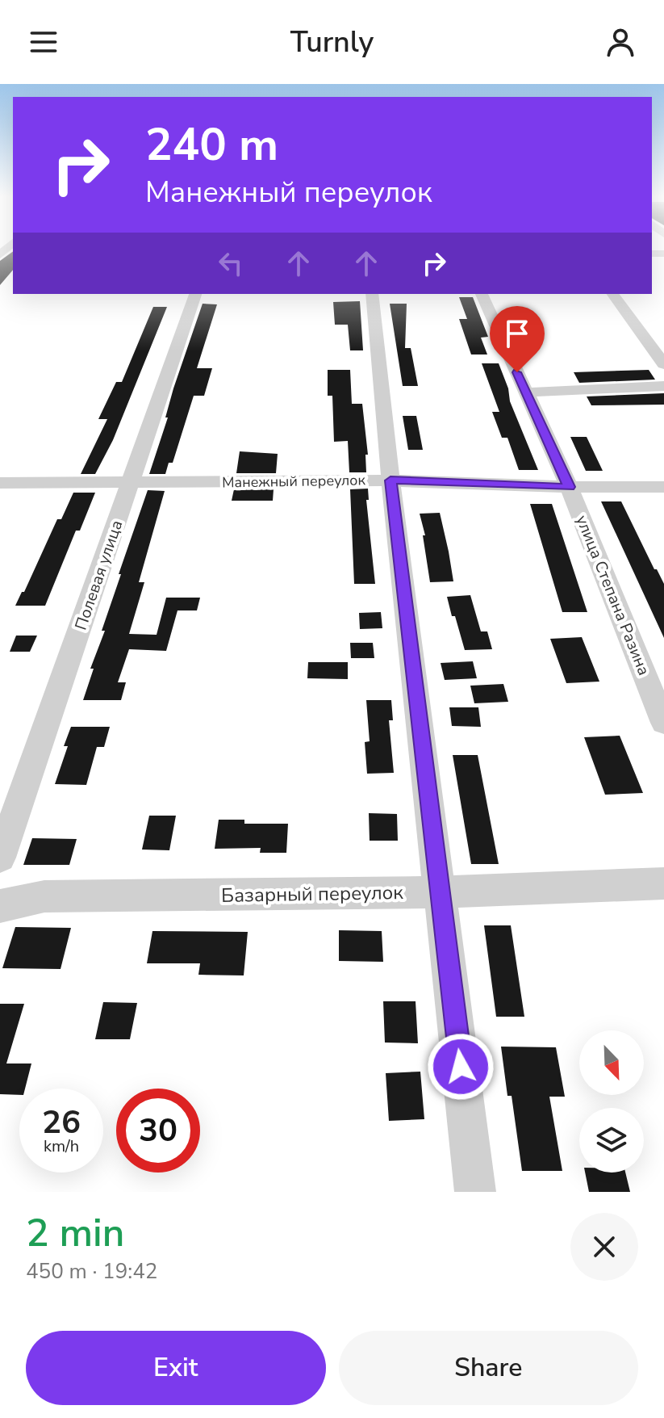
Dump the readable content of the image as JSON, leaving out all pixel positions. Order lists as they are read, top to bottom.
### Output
{
  "streets": {
    "street": [
      "Манежный переулок",
      "Полевая улица",
      "улица Степана Разина",
      "Базарный переулок"
    ]
  },
  "crossings": [
    ["Манежный переулок", "Полевая улица"],
    ["Манежный переулок", "улица Степана Разина"]
  ],
  "north": "bottom right",
  "page": {
    "header": "Turnly",
    "turn": ["240 m", "Манежный переулок"],
    "speed": "26 km/h",
    "limit": "30",
    "heading": ["2 min", "450 m · 19:42"],
    "buttons": ["Exit", "Share"]
  }
}
